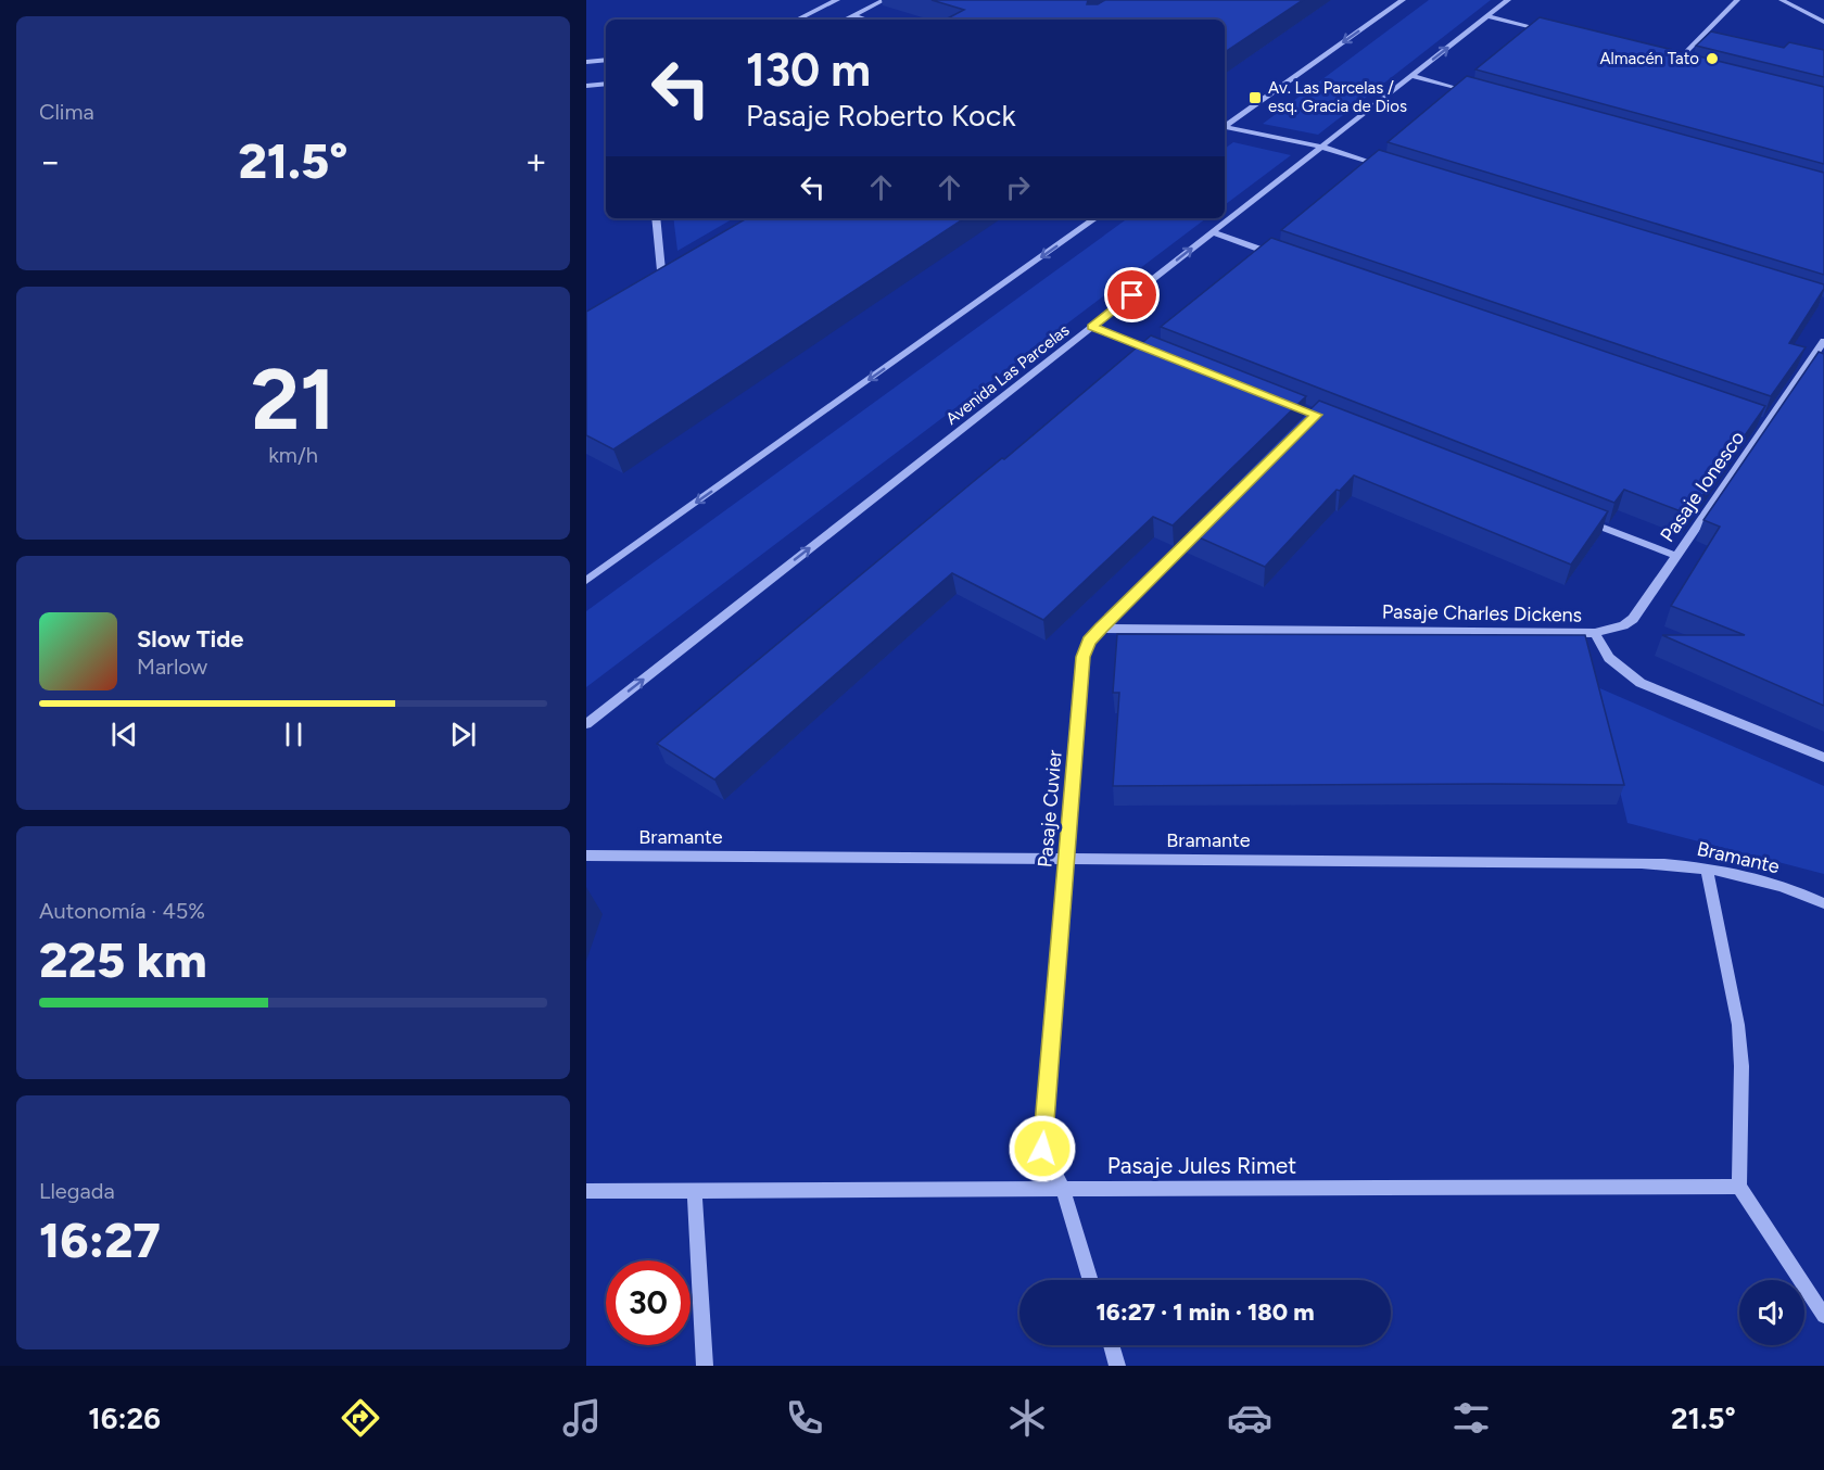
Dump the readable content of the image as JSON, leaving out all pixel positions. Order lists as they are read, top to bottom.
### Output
{
  "streets": {
    "street": [
      "Avenida Las Parcelas",
      "Pasaje Ionesco",
      "Pasaje Charles Dickens",
      "Pasaje Cuvier",
      "Bramante",
      "Pasaje Jules Rimet"
    ]
  },
  "crossings": [
    ["Pasaje Ionesco", "Pasaje Charles Dickens"],
    ["Pasaje Charles Dickens", "Pasaje Cuvier"],
    ["Pasaje Cuvier", "Bramante"],
    ["Pasaje Cuvier", "Pasaje Jules Rimet"]
  ],
  "places": {
    "other": ["Almacén Tato"],
    "transit": ["Av. Las Parcelas / esq. Gracia de Dios"]
  },
  "page": {
    "tile": [
      "Clima",
      ["21", "km/h"],
      ["Autonomía · 45%", "225 km"],
      ["Llegada", "16:27"]
    ],
    "turn": ["130 m", "Pasaje Roberto Kock"],
    "heat": ["−", "21.5°", "+"],
    "song": ["Slow Tide", "Marlow"],
    "limit": "30",
    "trip": "16:27 · 1 min · 180 m",
    "tabs": ["16:26", "21.5°"]
  }
}
